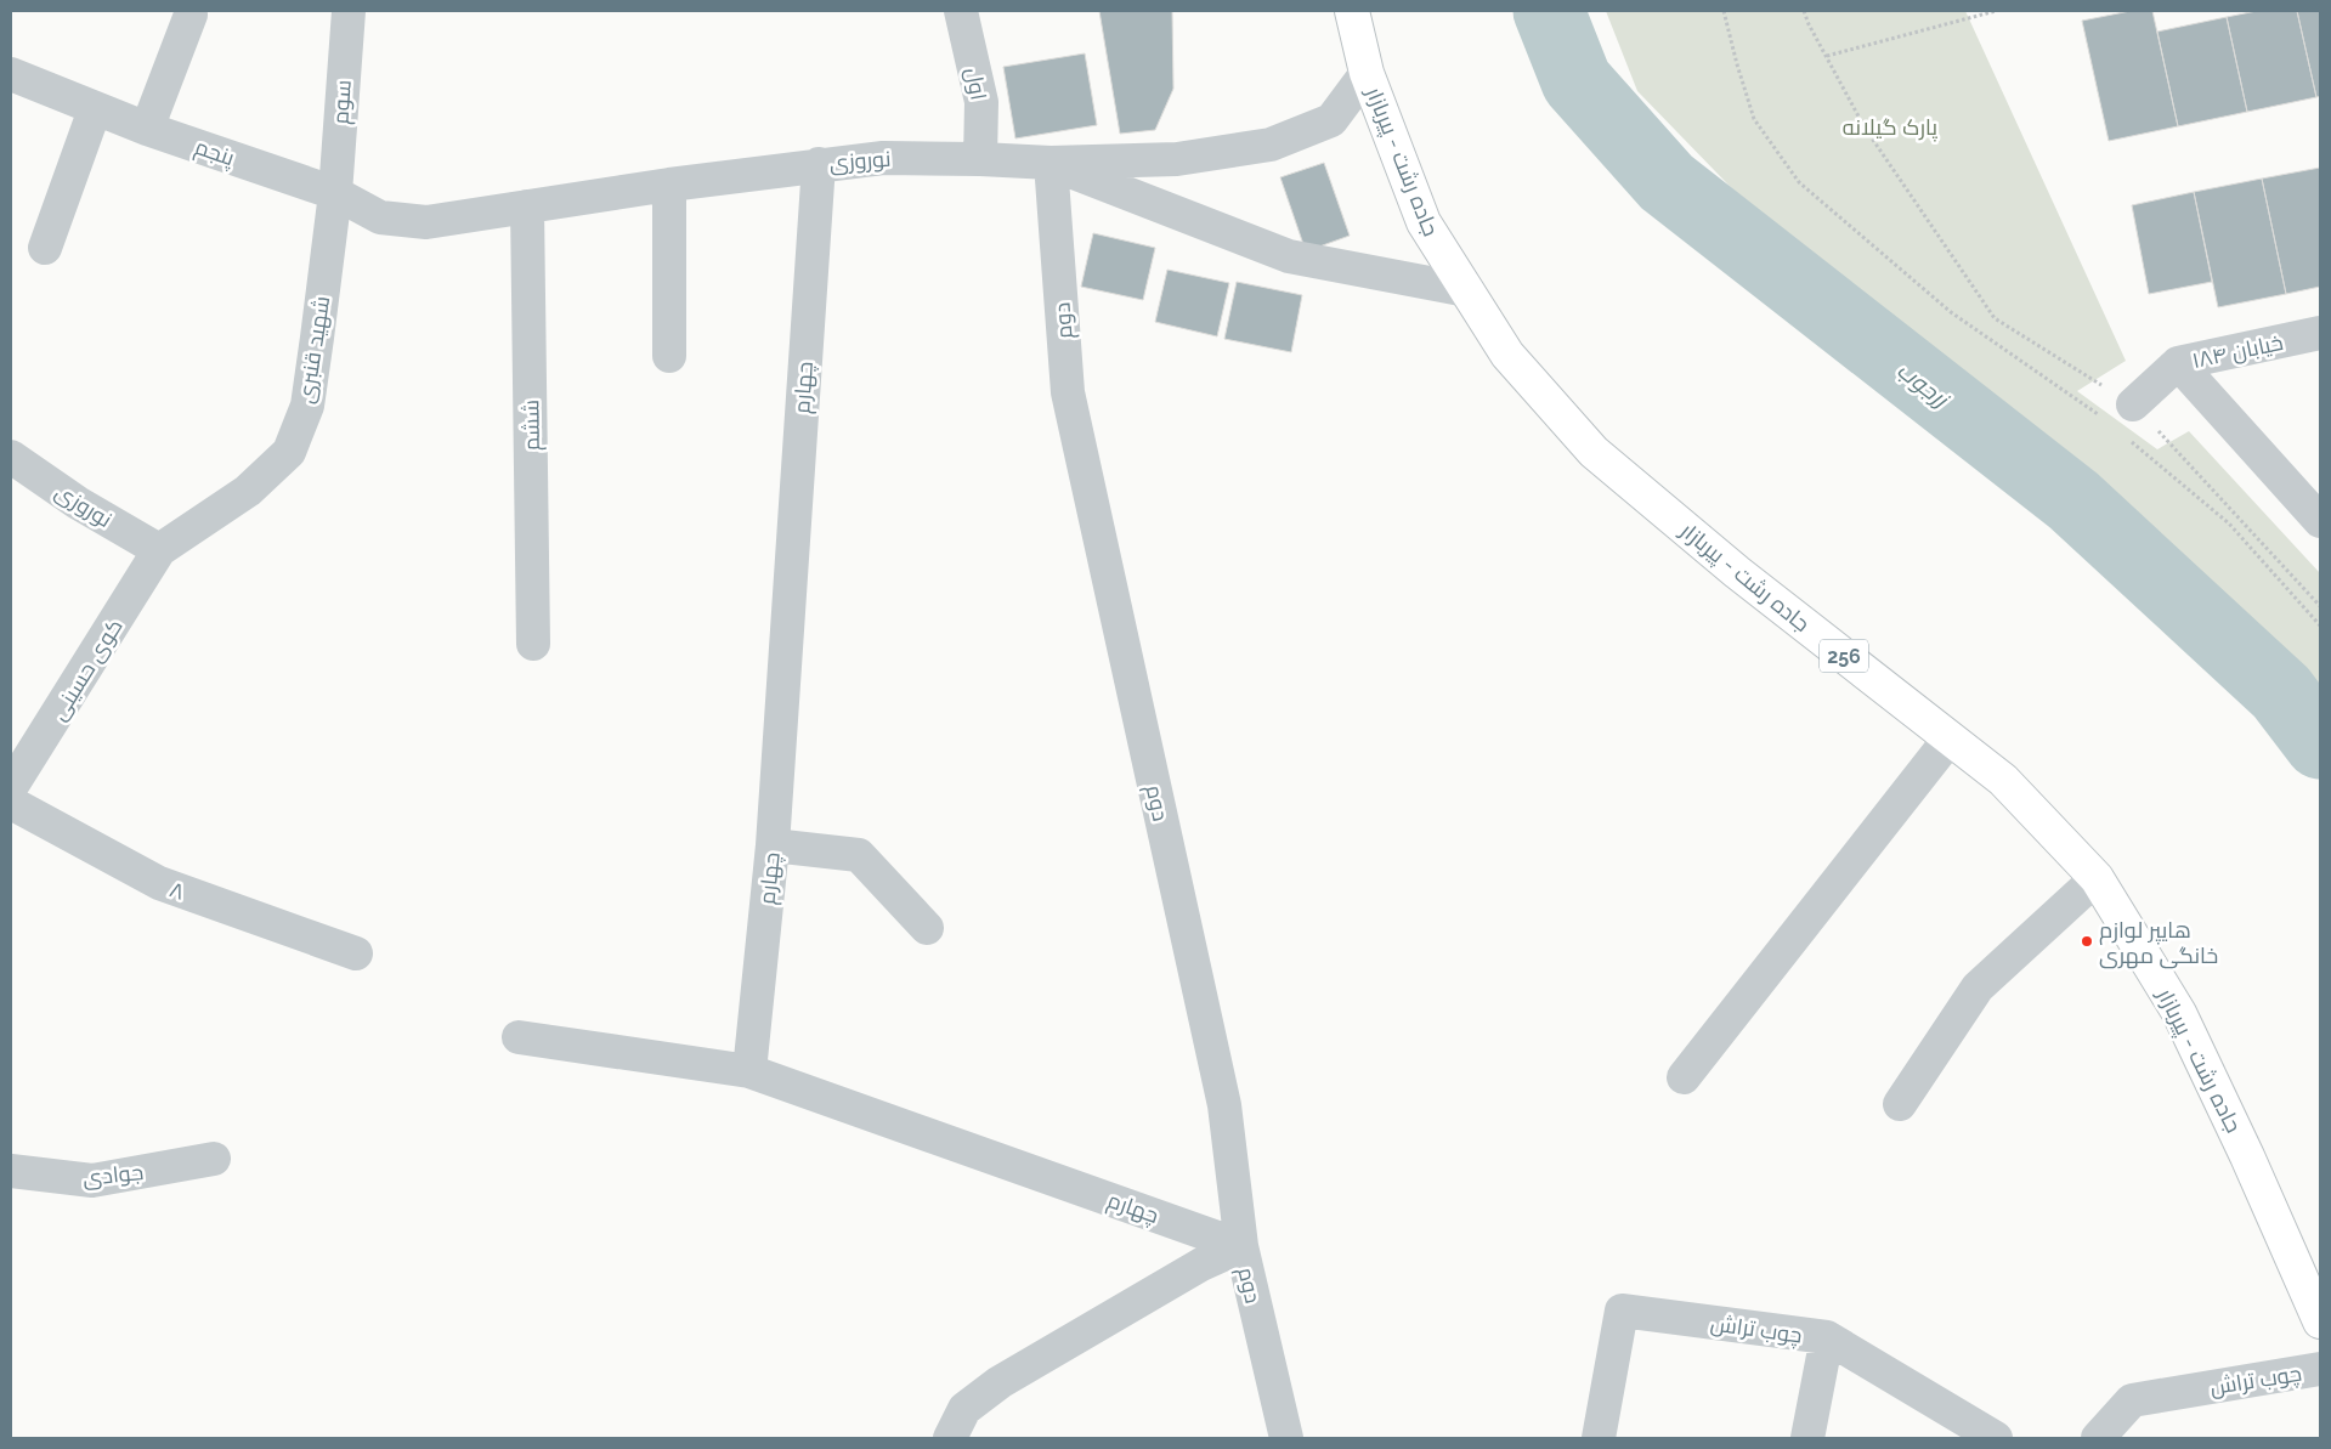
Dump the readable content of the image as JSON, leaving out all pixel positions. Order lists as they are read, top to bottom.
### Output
{
  "streets": {
    "main road": ["جاده رشت - پیربازار", "256"],
    "street": [
      "اول",
      "سوم",
      "پنجم",
      "نوروزی",
      "دوم",
      "شهید قنبری",
      "خیابان ۱۸۴",
      "چهارم",
      "ششم",
      "کوی حسینی",
      "۸",
      "جوادی",
      "چوب تراش"
    ]
  },
  "crossings": [
    ["اول", "نوروزی"],
    ["سوم", "پنجم"],
    ["سوم", "نوروزی"],
    ["سوم", "شهید قنبری"],
    ["پنجم", "نوروزی"],
    ["پنجم", "شهید قنبری"],
    ["نوروزی", "جاده رشت - پیربازار"],
    ["نوروزی", "دوم"],
    ["نوروزی", "شهید قنبری"],
    ["نوروزی", "چهارم"],
    ["نوروزی", "ششم"],
    ["نوروزی", "کوی حسینی"],
    ["دوم", "چهارم"],
    ["شهید قنبری", "کوی حسینی"]
  ],
  "water": ["زرجوب"],
  "parks": ["پارک گیلانه"],
  "places": ["هایپر لوازم خانگی مهری"]
}
